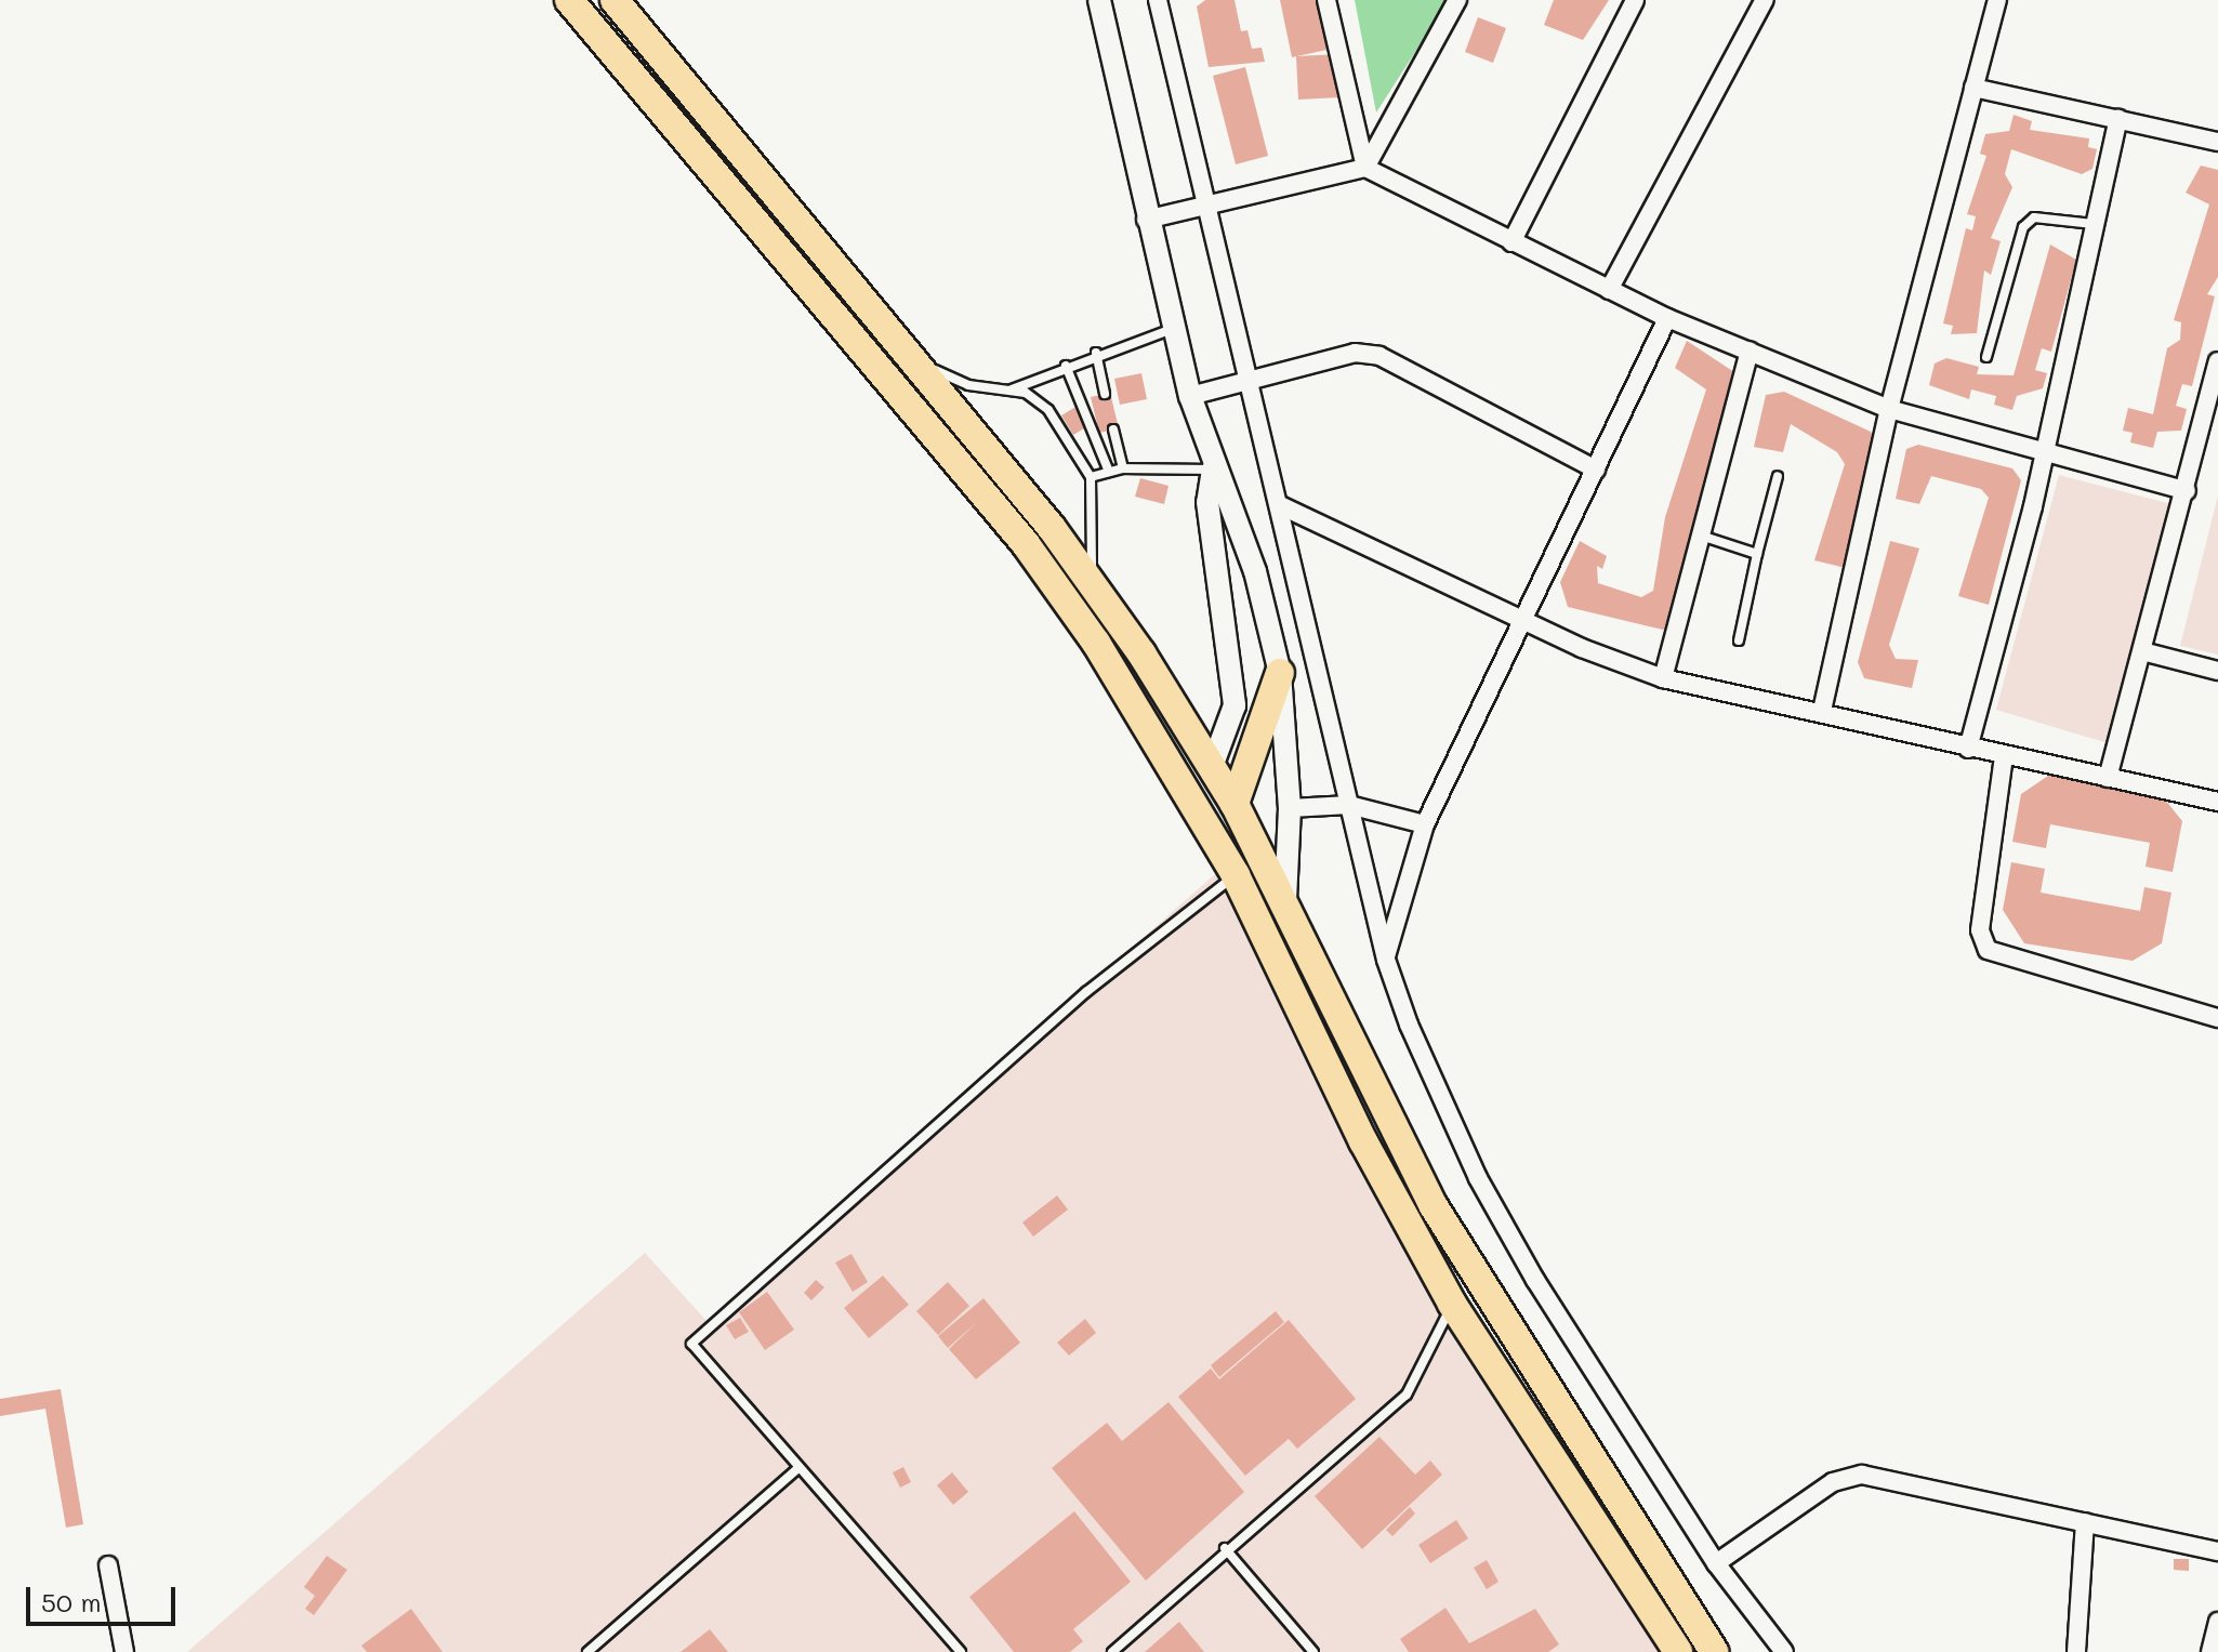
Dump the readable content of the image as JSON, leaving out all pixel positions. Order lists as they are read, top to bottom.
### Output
{
  "scale_bar": "50 m"
}
